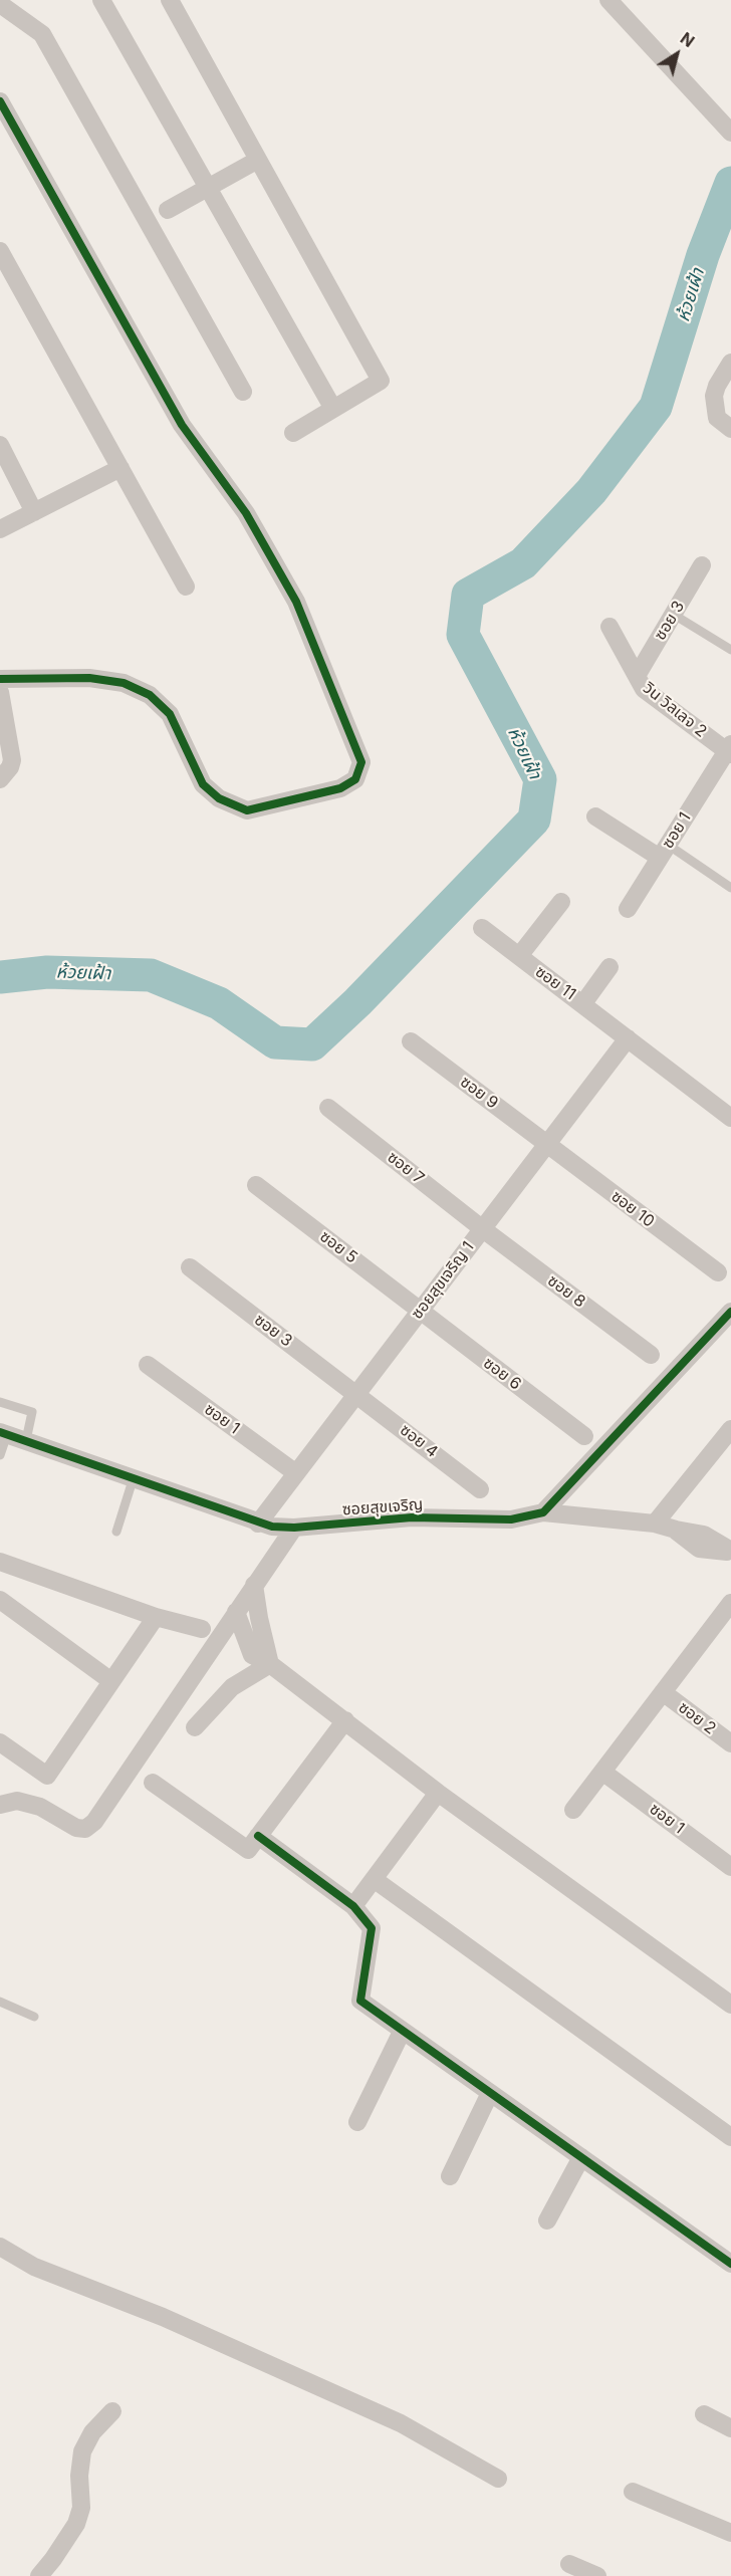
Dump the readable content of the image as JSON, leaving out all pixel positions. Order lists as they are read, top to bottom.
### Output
{
  "streets": {
    "street": [
      "ซอย 3",
      "วิน วิลเลจ 2",
      "ซอย 1",
      "ซอย 11",
      "ซอย 9",
      "ซอย 7",
      "ซอย 10",
      "ซอย 5",
      "ซอยสุขเจริญ 1",
      "ซอย 8",
      "ซอย 6",
      "ซอย 4",
      "ซอยสุขเจริญ",
      "ซอย 2"
    ]
  },
  "crossings": [
    ["ซอย 3", "วิน วิลเลจ 2"],
    ["ซอย 3", "ซอยสุขเจริญ 1"],
    ["ซอย 3", "ซอย 4"],
    ["วิน วิลเลจ 2", "ซอย 1"],
    ["ซอย 1", "ซอยสุขเจริญ 1"],
    ["ซอย 11", "ซอยสุขเจริญ 1"],
    ["ซอย 9", "ซอย 10"],
    ["ซอย 9", "ซอยสุขเจริญ 1"],
    ["ซอย 7", "ซอยสุขเจริญ 1"],
    ["ซอย 7", "ซอย 8"],
    ["ซอย 10", "ซอยสุขเจริญ 1"],
    ["ซอย 5", "ซอยสุขเจริญ 1"],
    ["ซอย 5", "ซอย 6"],
    ["ซอยสุขเจริญ 1", "ซอย 8"],
    ["ซอยสุขเจริญ 1", "ซอย 6"],
    ["ซอยสุขเจริญ 1", "ซอย 4"],
    ["ซอยสุขเจริญ 1", "ซอยสุขเจริญ"]
  ],
  "water": ["ห้วยเฝ้า"],
  "north": "top right"
}
